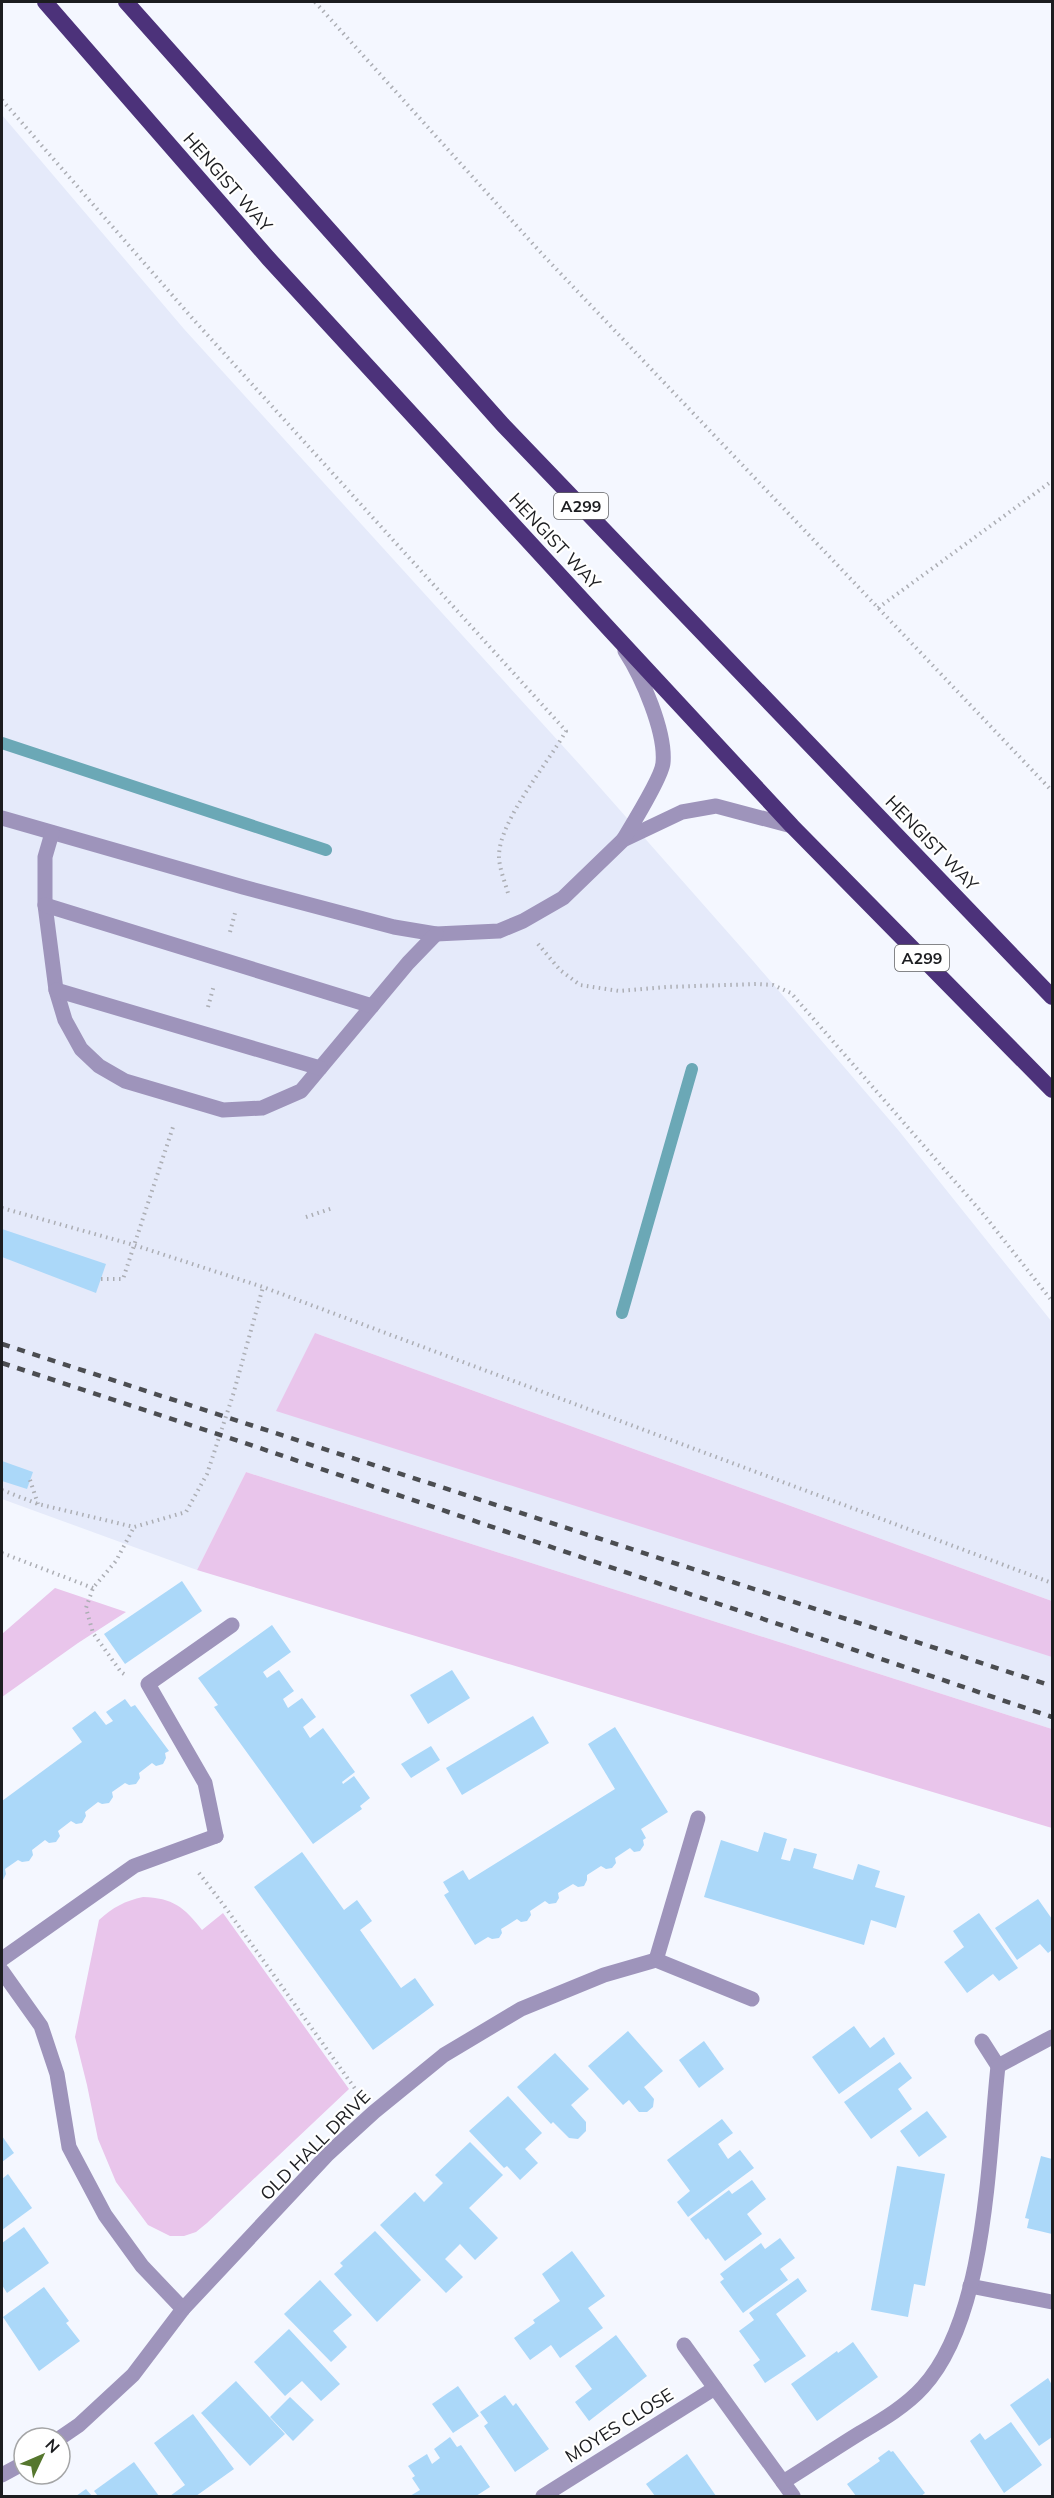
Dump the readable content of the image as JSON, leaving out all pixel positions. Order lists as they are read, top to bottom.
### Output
{
  "streets": {
    "highway": ["HENGIST WAY", "A299"],
    "street": ["OLD HALL DRIVE", "MOYES CLOSE"]
  },
  "north": "top right"
}
